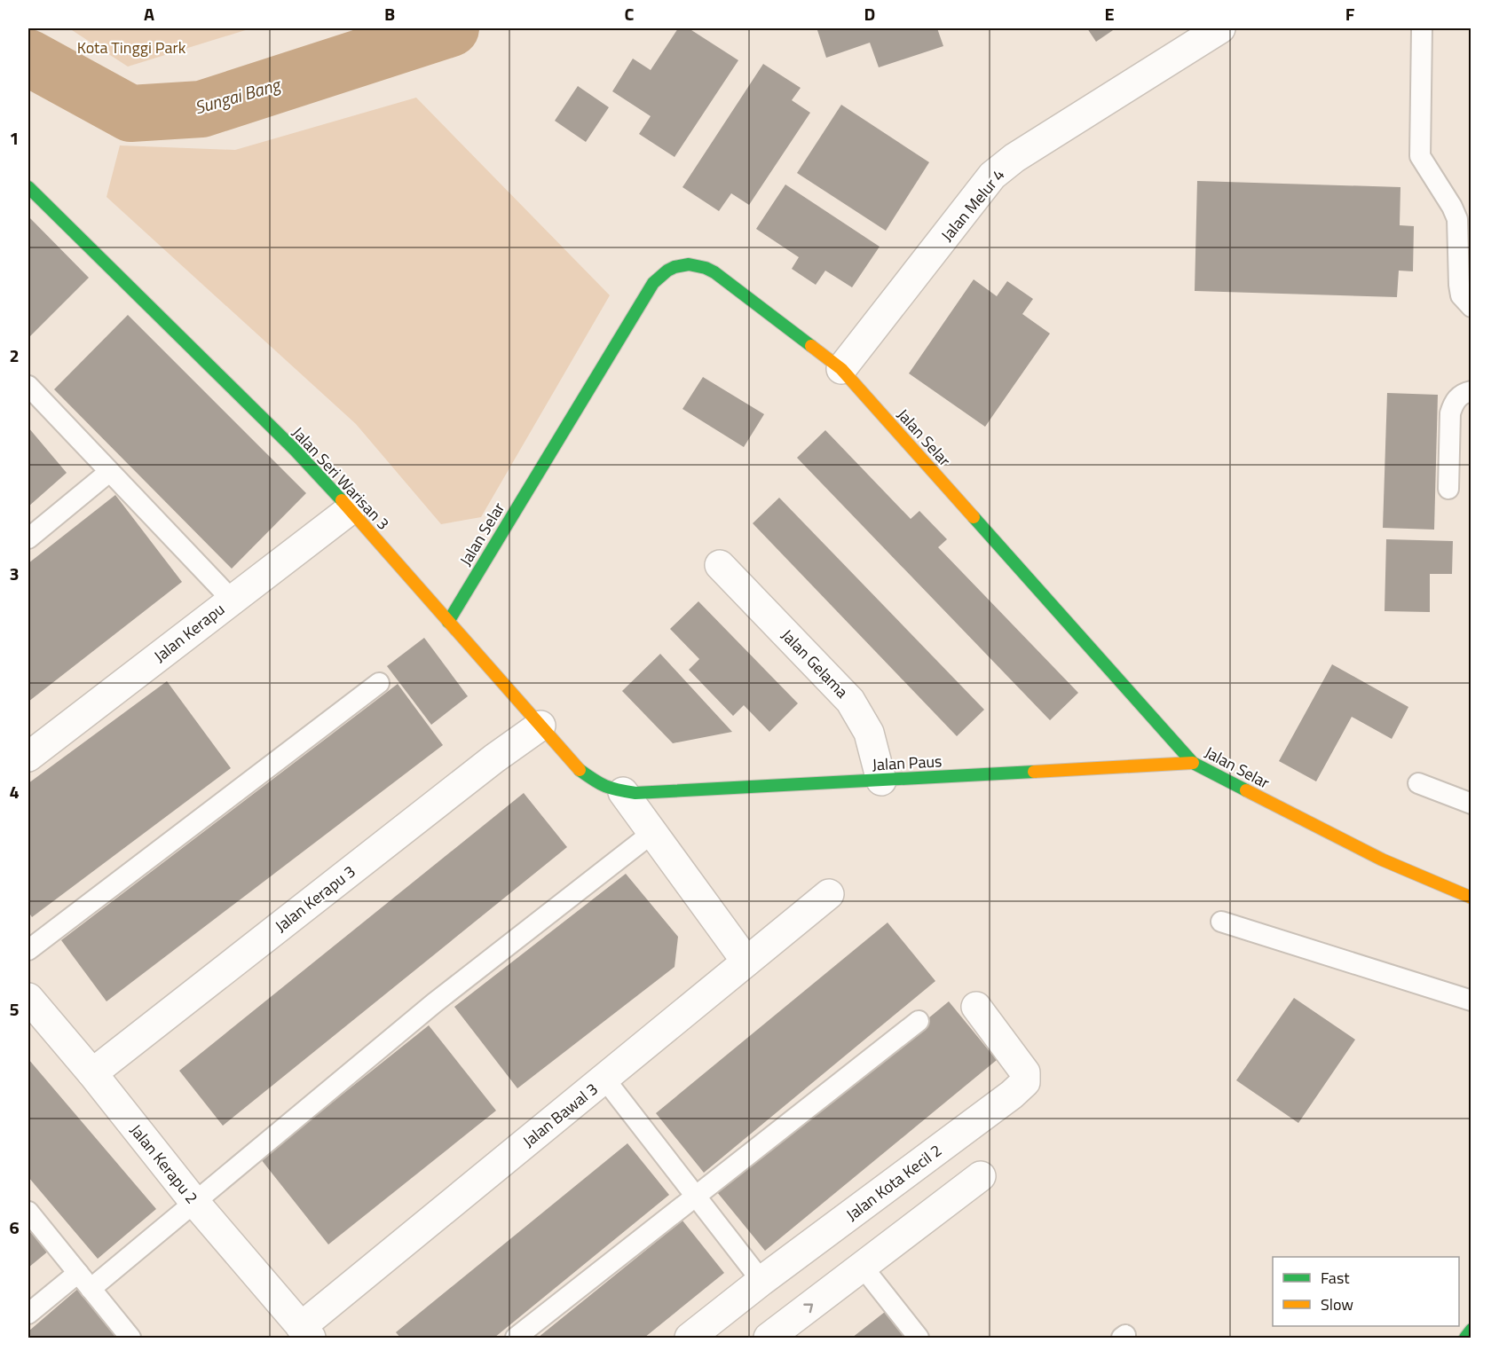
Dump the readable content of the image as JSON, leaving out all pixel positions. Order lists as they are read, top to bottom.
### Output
{
  "streets": {
    "street": [
      "Jalan Melur 4",
      "Jalan Selar",
      "Jalan Seri Warisan 3",
      "Jalan Kerapu",
      "Jalan Gelama",
      "Jalan Paus",
      "Jalan Kerapu 3",
      "Jalan Bawal 3",
      "Jalan Kerapu 2",
      "Jalan Kota Kecil 2"
    ]
  },
  "crossings": [
    ["Jalan Melur 4", "Jalan Selar"],
    ["Jalan Selar", "Jalan Seri Warisan 3"],
    ["Jalan Selar", "Jalan Paus"],
    ["Jalan Seri Warisan 3", "Jalan Kerapu"],
    ["Jalan Seri Warisan 3", "Jalan Paus"],
    ["Jalan Seri Warisan 3", "Jalan Kerapu 3"],
    ["Jalan Gelama", "Jalan Paus"],
    ["Jalan Kerapu 3", "Jalan Kerapu 2"],
    ["Jalan Bawal 3", "Jalan Kerapu 2"]
  ],
  "water": ["Sungai Bang"],
  "parks": ["Kota Tinggi Park"],
  "legend": ["Fast", "Slow"],
  "grid": {
    "columns": [
      "A",
      "B",
      "C",
      "D",
      "E",
      "F"
    ],
    "rows": [
      "1",
      "2",
      "3",
      "4",
      "5",
      "6"
    ]
  }
}
